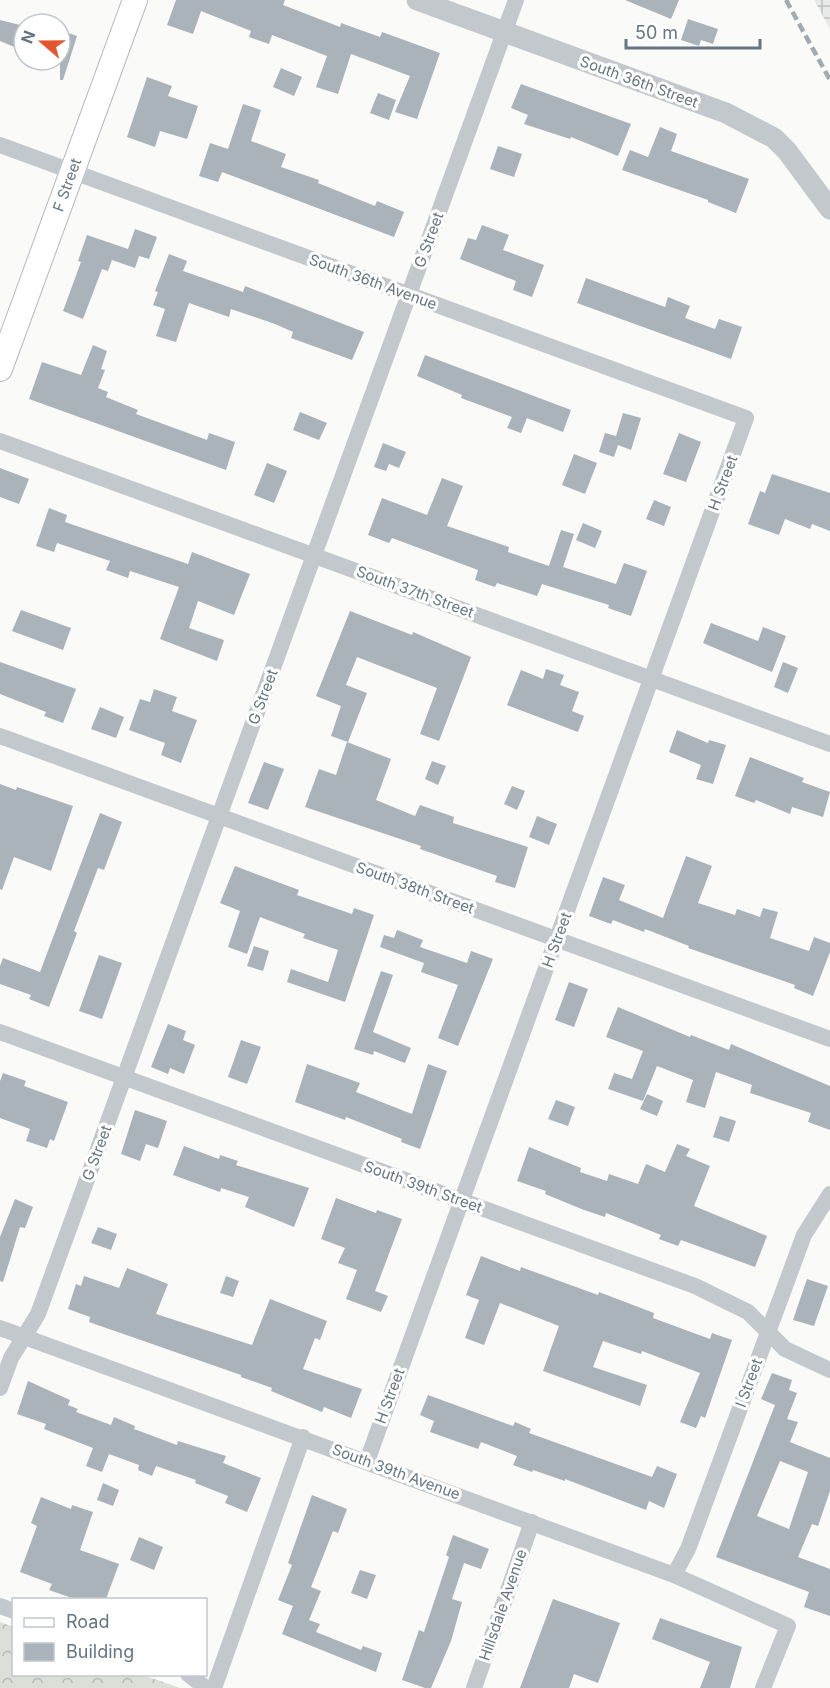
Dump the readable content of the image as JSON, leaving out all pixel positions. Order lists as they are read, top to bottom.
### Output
{
  "streets": {
    "main road": ["F Street"],
    "street": [
      "South 36th Street",
      "G Street",
      "South 36th Avenue",
      "H Street",
      "South 37th Street",
      "South 38th Street",
      "South 39th Street",
      "I Street",
      "South 39th Avenue",
      "Hillsdale Avenue"
    ]
  },
  "crossings": [
    ["South 36th Street", "G Street"],
    ["F Street", "South 36th Avenue"],
    ["G Street", "South 36th Avenue"],
    ["G Street", "South 37th Street"],
    ["G Street", "South 38th Street"],
    ["G Street", "South 39th Street"],
    ["G Street", "South 39th Avenue"],
    ["South 36th Avenue", "H Street"],
    ["H Street", "South 37th Street"],
    ["H Street", "South 38th Street"],
    ["H Street", "South 39th Street"],
    ["H Street", "South 39th Avenue"],
    ["South 39th Street", "I Street"],
    ["I Street", "South 39th Avenue"],
    ["South 39th Avenue", "Hillsdale Avenue"]
  ],
  "legend": ["Road", "Building"],
  "scale_bar": "50 m",
  "north": "left"
}
